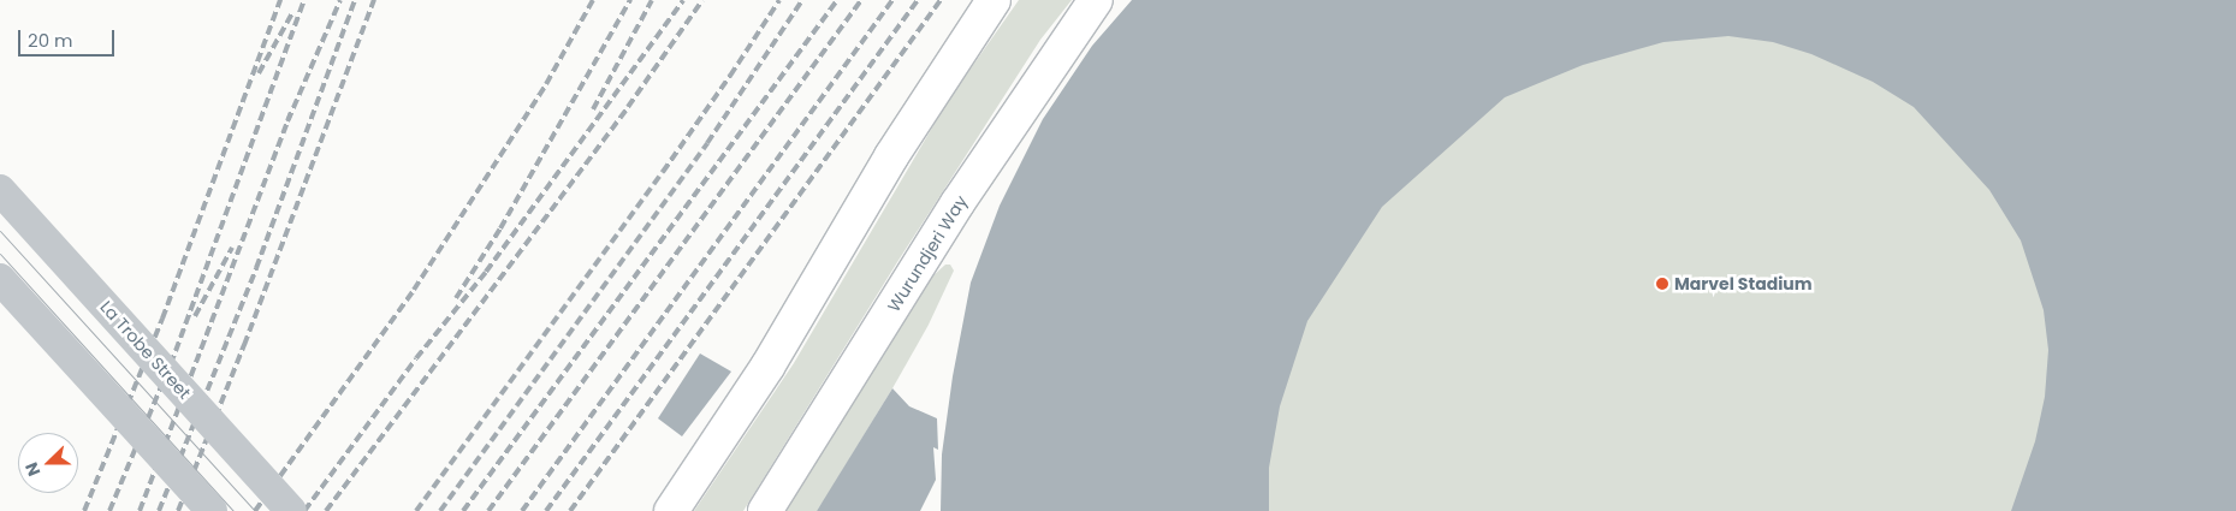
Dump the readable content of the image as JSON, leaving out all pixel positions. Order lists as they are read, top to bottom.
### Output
{
  "streets": {
    "highway": ["Wurundjeri Way"],
    "street": ["La Trobe Street"]
  },
  "places": ["Marvel Stadium"],
  "scale_bar": "20 m",
  "north": "left"
}
